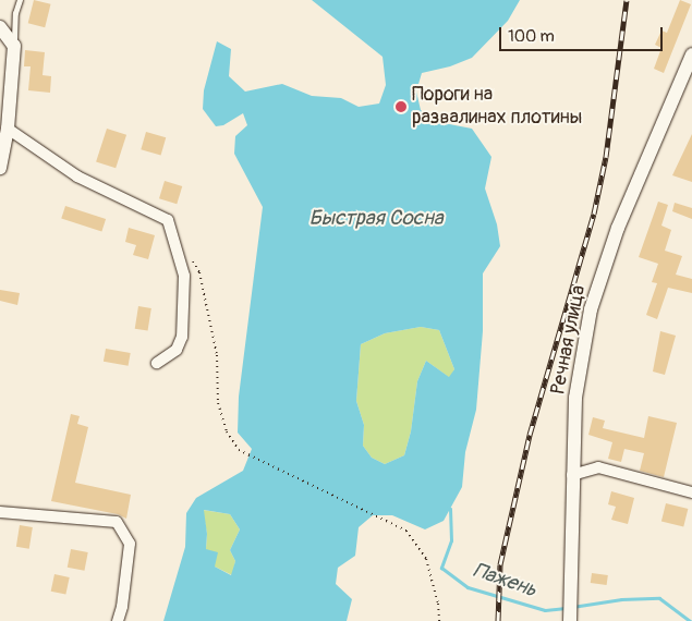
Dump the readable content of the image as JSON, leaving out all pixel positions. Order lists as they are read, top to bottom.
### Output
{
  "streets": {
    "street": ["Речная улица"]
  },
  "water": ["Быстрая Сосна", "Пажень"],
  "places": ["Пороги на развалинах плотины"],
  "scale_bar": "100 m"
}
